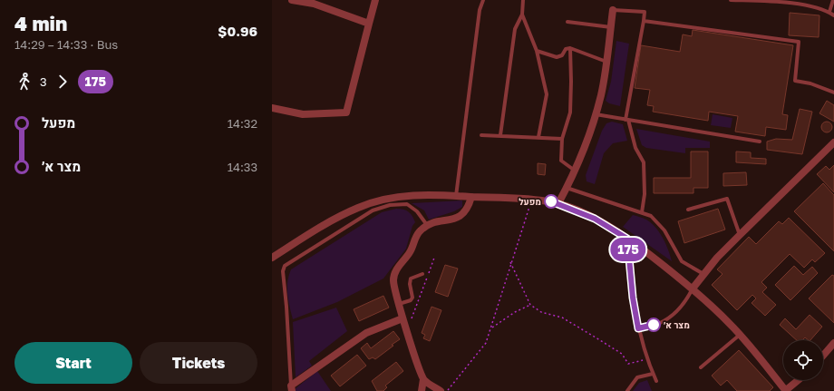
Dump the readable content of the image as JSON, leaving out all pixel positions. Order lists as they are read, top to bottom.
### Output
{
  "places": ["מפעל", "מצר א׳"],
  "lines": ["bus line 175"],
  "page": {
    "heading": ["4 min", "14:29 – 14:33 · Bus", "$0.96"],
    "on_map": "175",
    "legs": ["3", "175"],
    "list": [
      {
        "name": "מפעל",
        "value": "14:32"
      },
      {
        "name": "מצר א׳",
        "value": "14:33"
      }
    ],
    "buttons": ["Start", "Tickets"]
  }
}
